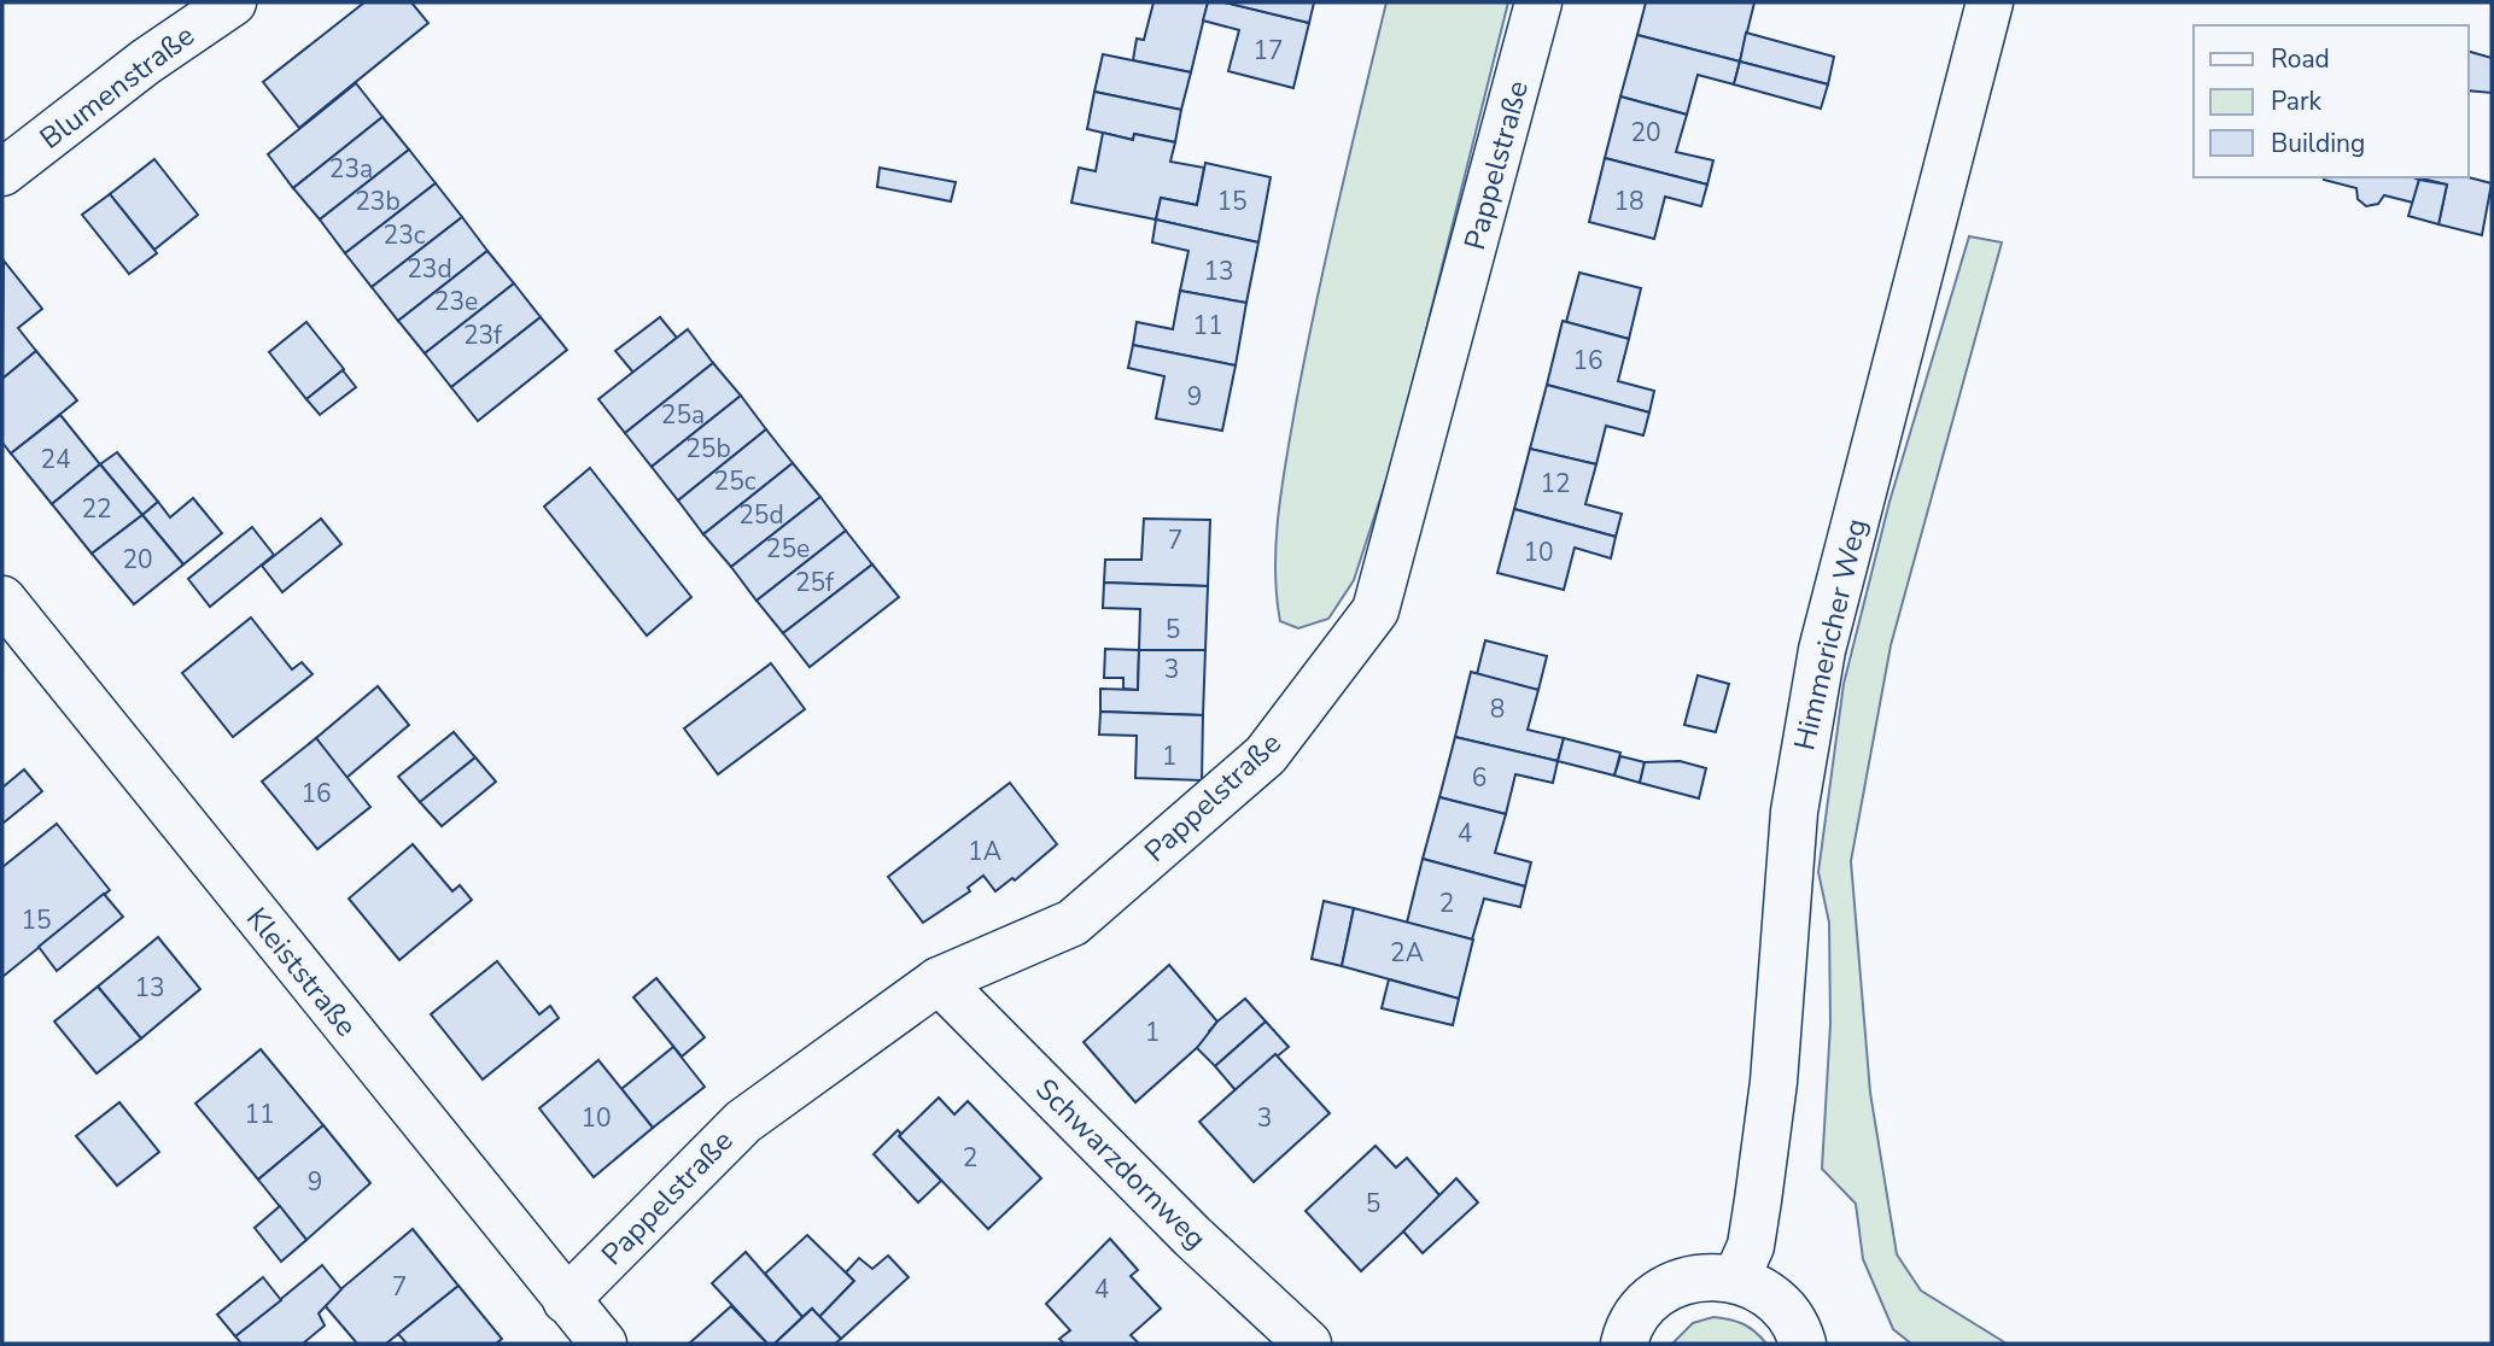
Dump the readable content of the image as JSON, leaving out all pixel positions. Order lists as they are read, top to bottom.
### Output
{
  "streets": {
    "street": [
      "Blumenstraße",
      "Pappelstraße",
      "Himmericher Weg",
      "Kleiststraße",
      "Schwarzdornweg"
    ]
  },
  "crossings": [
    ["Pappelstraße", "Kleiststraße"],
    ["Pappelstraße", "Schwarzdornweg"]
  ],
  "house_numbers": [
    "17",
    "20",
    "23a",
    "23b",
    "15",
    "18",
    "23c",
    "23d",
    "13",
    "23e",
    "11",
    "23f",
    "16",
    "9",
    "25a",
    "25b",
    "24",
    "25c",
    "12",
    "22",
    "25d",
    "7",
    "25e",
    "10",
    "20",
    "25f",
    "5",
    "3",
    "8",
    "1",
    "6",
    "16",
    "4",
    "1A",
    "2",
    "15",
    "2A",
    "13",
    "1",
    "11",
    "10",
    "3",
    "2",
    "9",
    "5",
    "7",
    "4"
  ],
  "legend": ["Road", "Park", "Building"]
}
